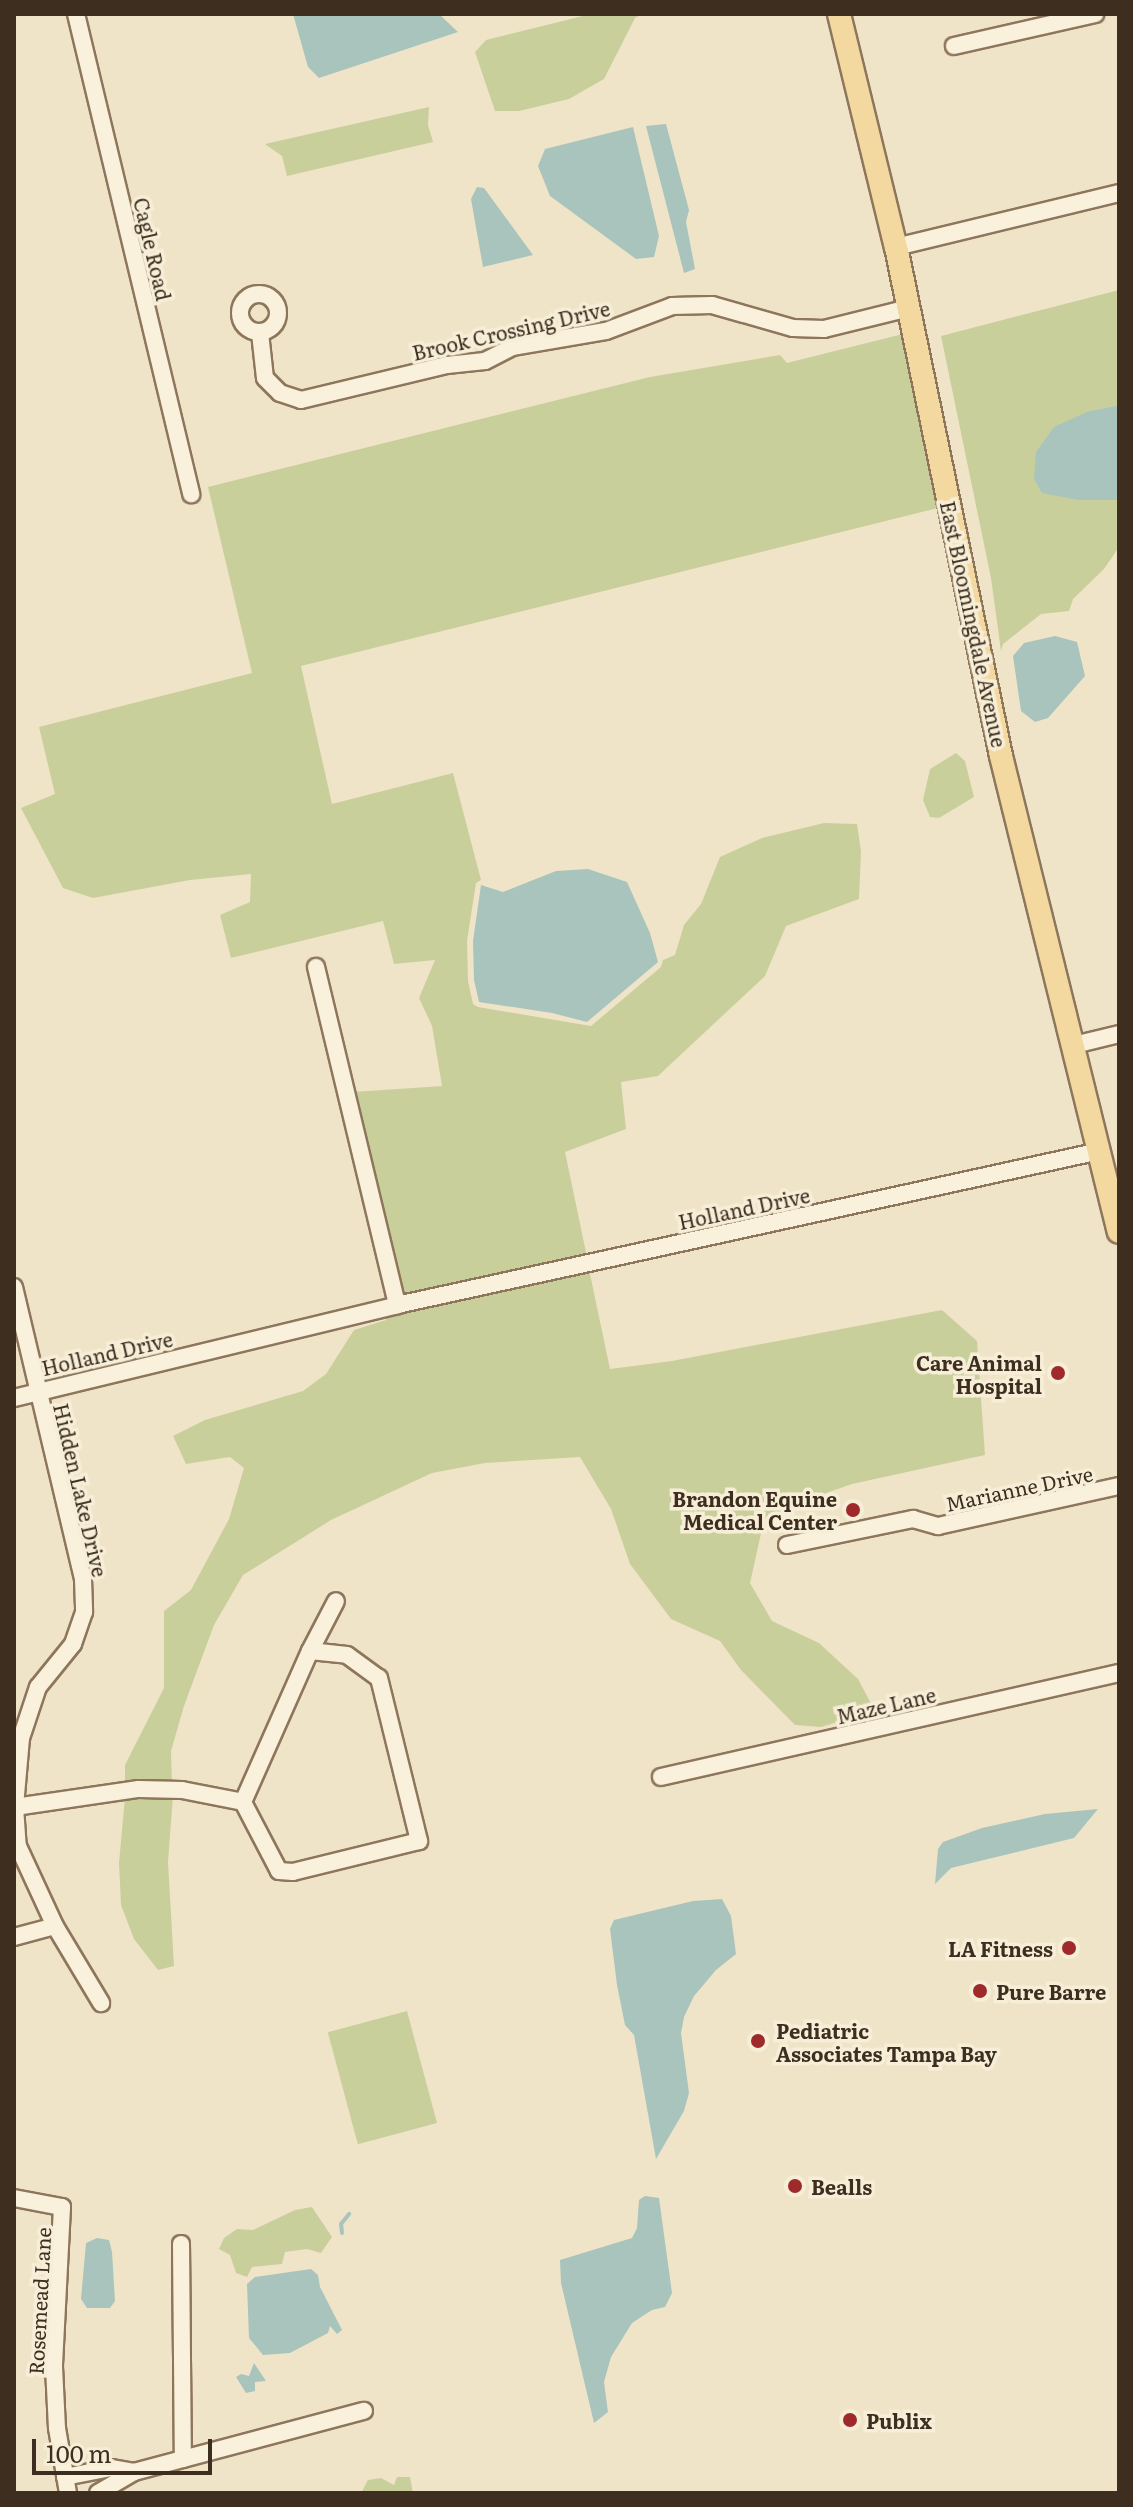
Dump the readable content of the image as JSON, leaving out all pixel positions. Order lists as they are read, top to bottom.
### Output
{
  "streets": {
    "main road": ["East Bloomingdale Avenue"],
    "street": [
      "Cagle Road",
      "Brook Crossing Drive",
      "Holland Drive",
      "Marianne Drive",
      "Hidden Lake Drive",
      "Maze Lane",
      "Rosemead Lane"
    ]
  },
  "crossings": [
    ["Brook Crossing Drive", "East Bloomingdale Avenue"],
    ["East Bloomingdale Avenue", "Holland Drive"],
    ["Holland Drive", "Hidden Lake Drive"]
  ],
  "places": [
    "Care Animal Hospital",
    "Brandon Equine Medical Center",
    "LA Fitness",
    "Pure Barre",
    "Pediatric Associates Tampa Bay",
    "Bealls",
    "Publix"
  ],
  "scale_bar": "100 m"
}
